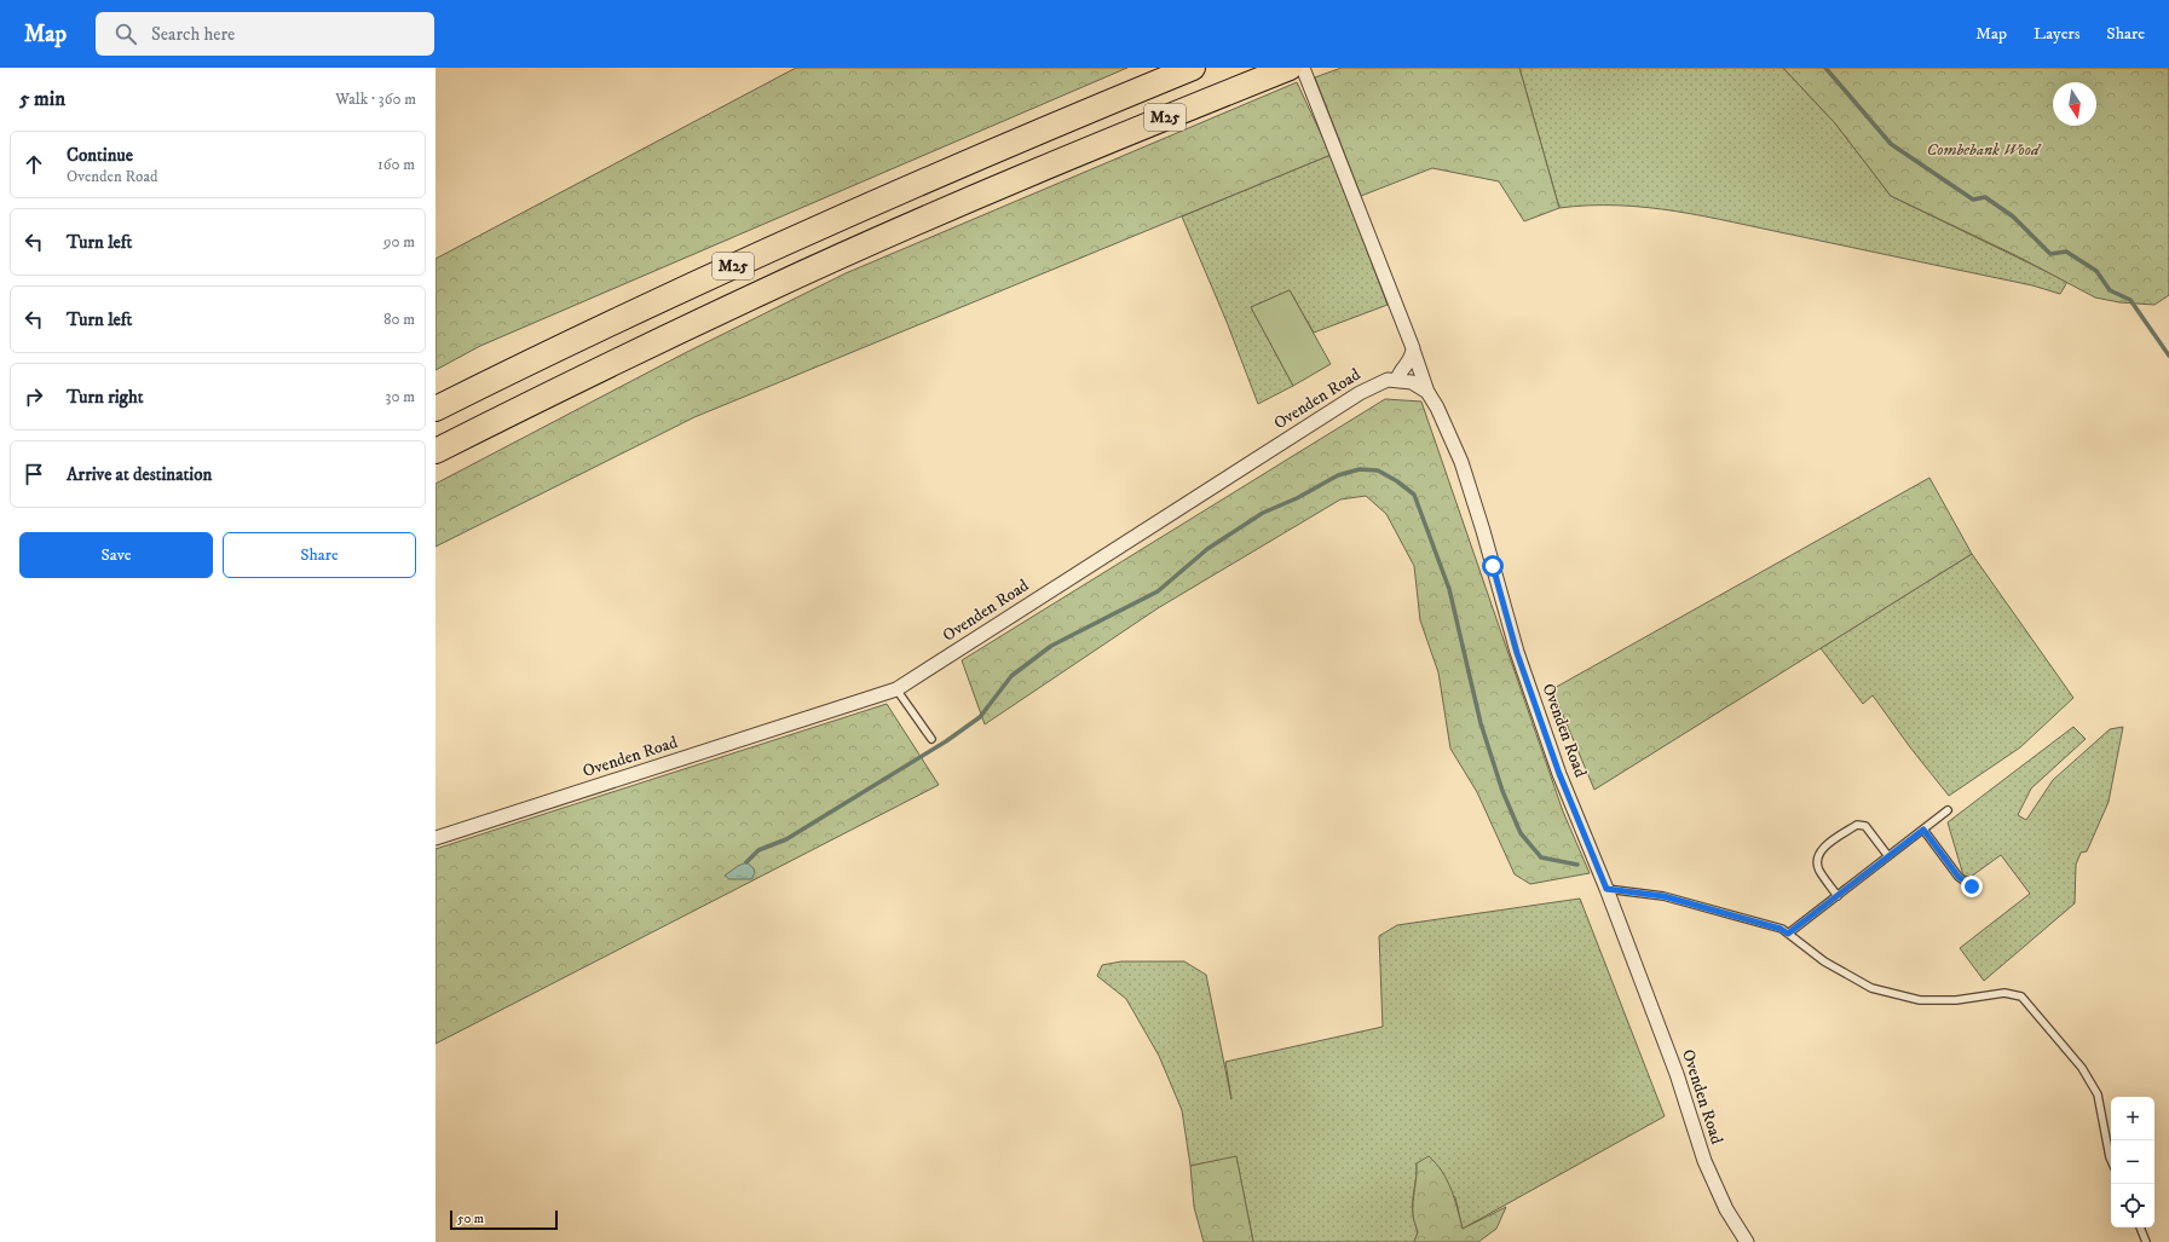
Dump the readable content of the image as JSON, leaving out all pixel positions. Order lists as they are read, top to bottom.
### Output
{
  "streets": {
    "highway": ["M25"],
    "street": ["Ovenden Road"]
  },
  "parks": ["Combebank Wood"],
  "scale_bar": "50 m",
  "north": "bottom",
  "page": {
    "header": "Map",
    "search": "Search here",
    "nav": ["Map", "Layers", "Share"],
    "heading": ["5 min", "Walk · 360 m"],
    "list": [
      ["Continue", "Ovenden Road", "160 m"],
      ["Turn left", "90 m"],
      ["Turn left", "80 m"],
      ["Turn right", "30 m"],
      "Arrive at destination"
    ],
    "buttons": ["Save", "Share"],
    "map_buttons": ["+", "−"],
    "scale": "50 m"
  }
}
